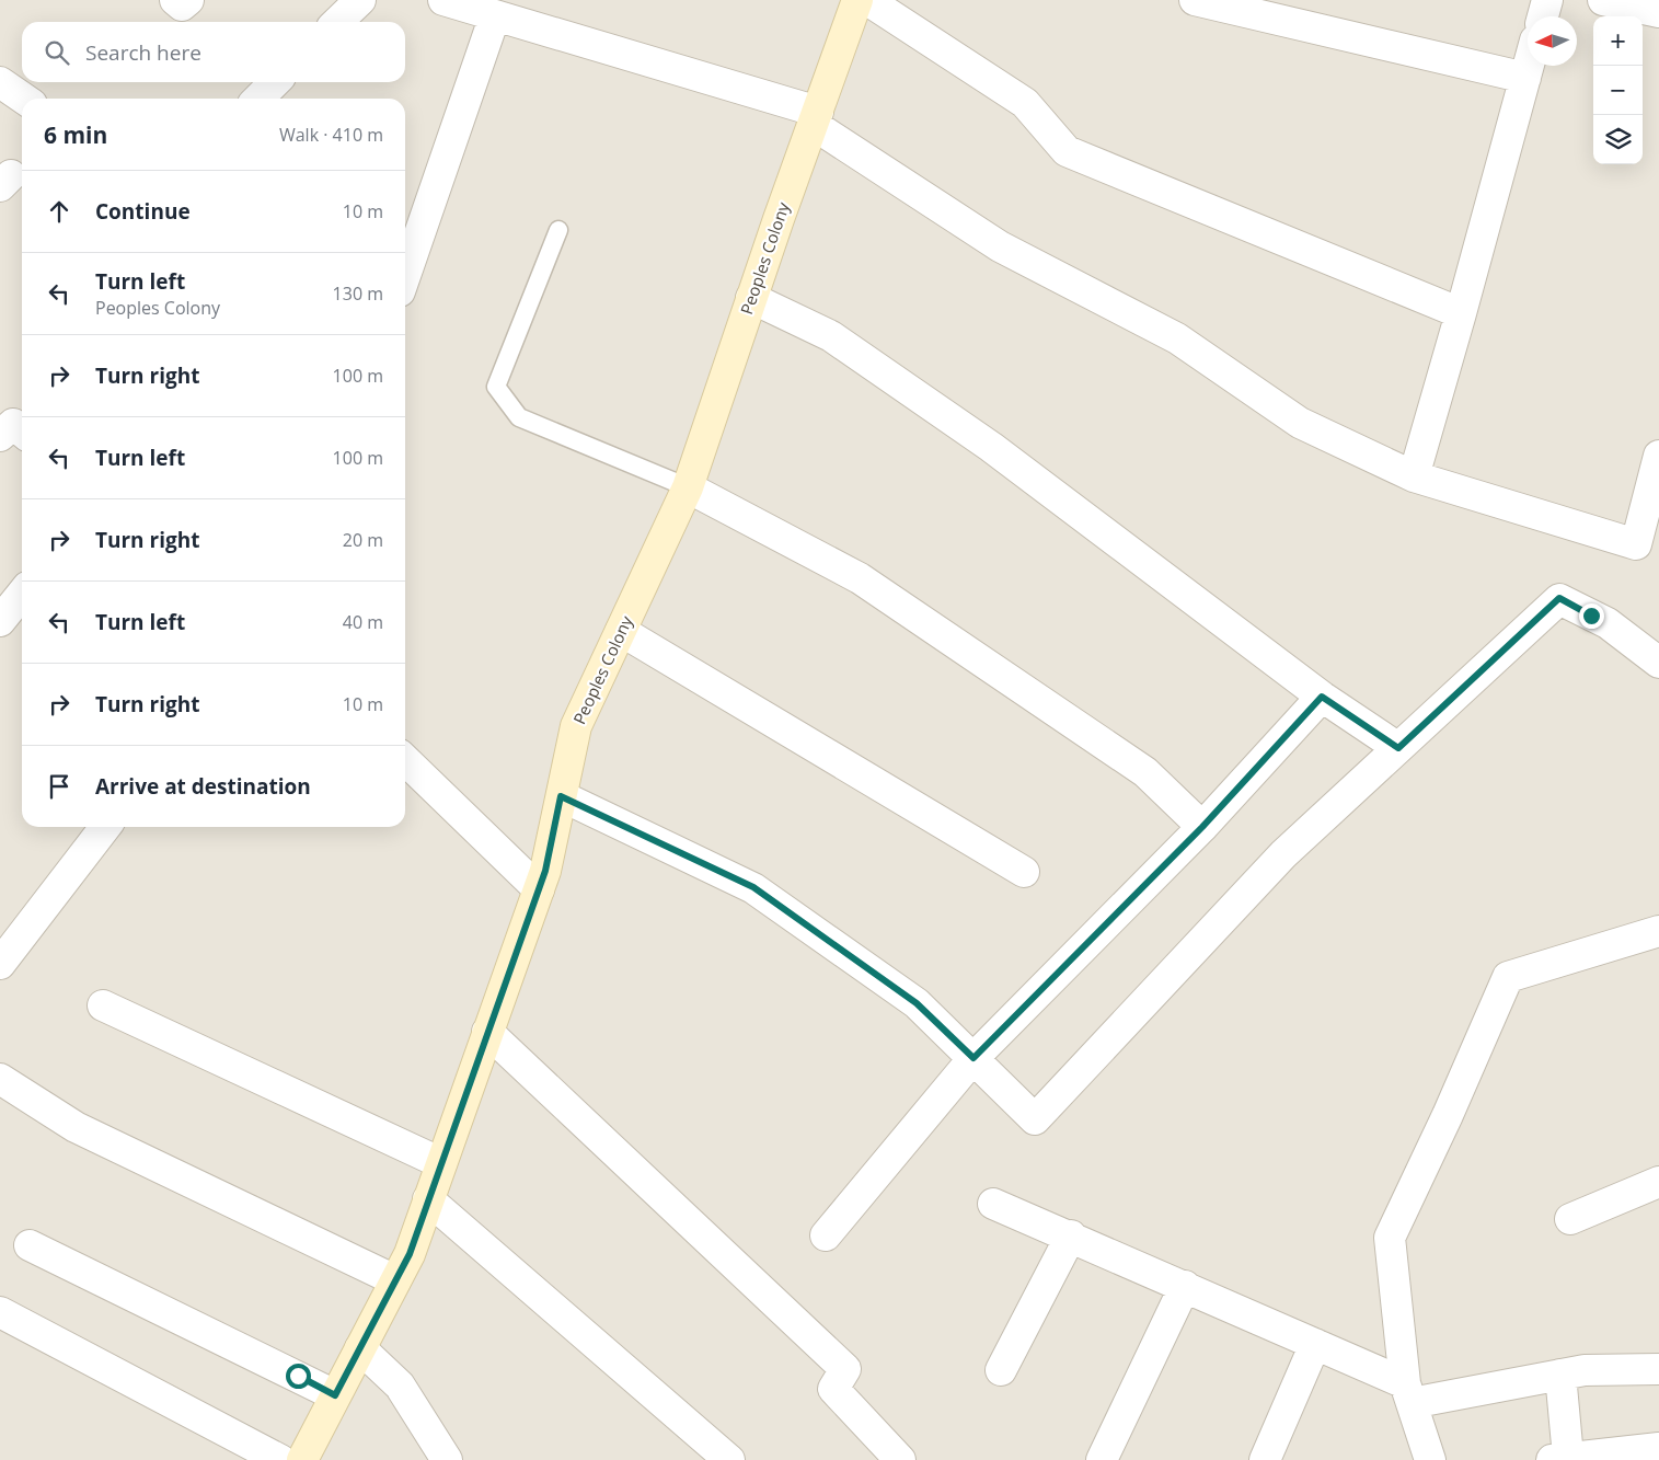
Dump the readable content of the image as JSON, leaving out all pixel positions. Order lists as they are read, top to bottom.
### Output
{
  "streets": {
    "street": ["Peoples Colony"]
  },
  "north": "left",
  "page": {
    "map_buttons": ["+", "−"],
    "search": "Search here",
    "heading": ["6 min", "Walk · 410 m"],
    "list": [
      ["Continue", "10 m"],
      ["Turn left", "Peoples Colony", "130 m"],
      ["Turn right", "100 m"],
      ["Turn left", "100 m"],
      ["Turn right", "20 m"],
      ["Turn left", "40 m"],
      ["Turn right", "10 m"],
      "Arrive at destination"
    ]
  }
}
